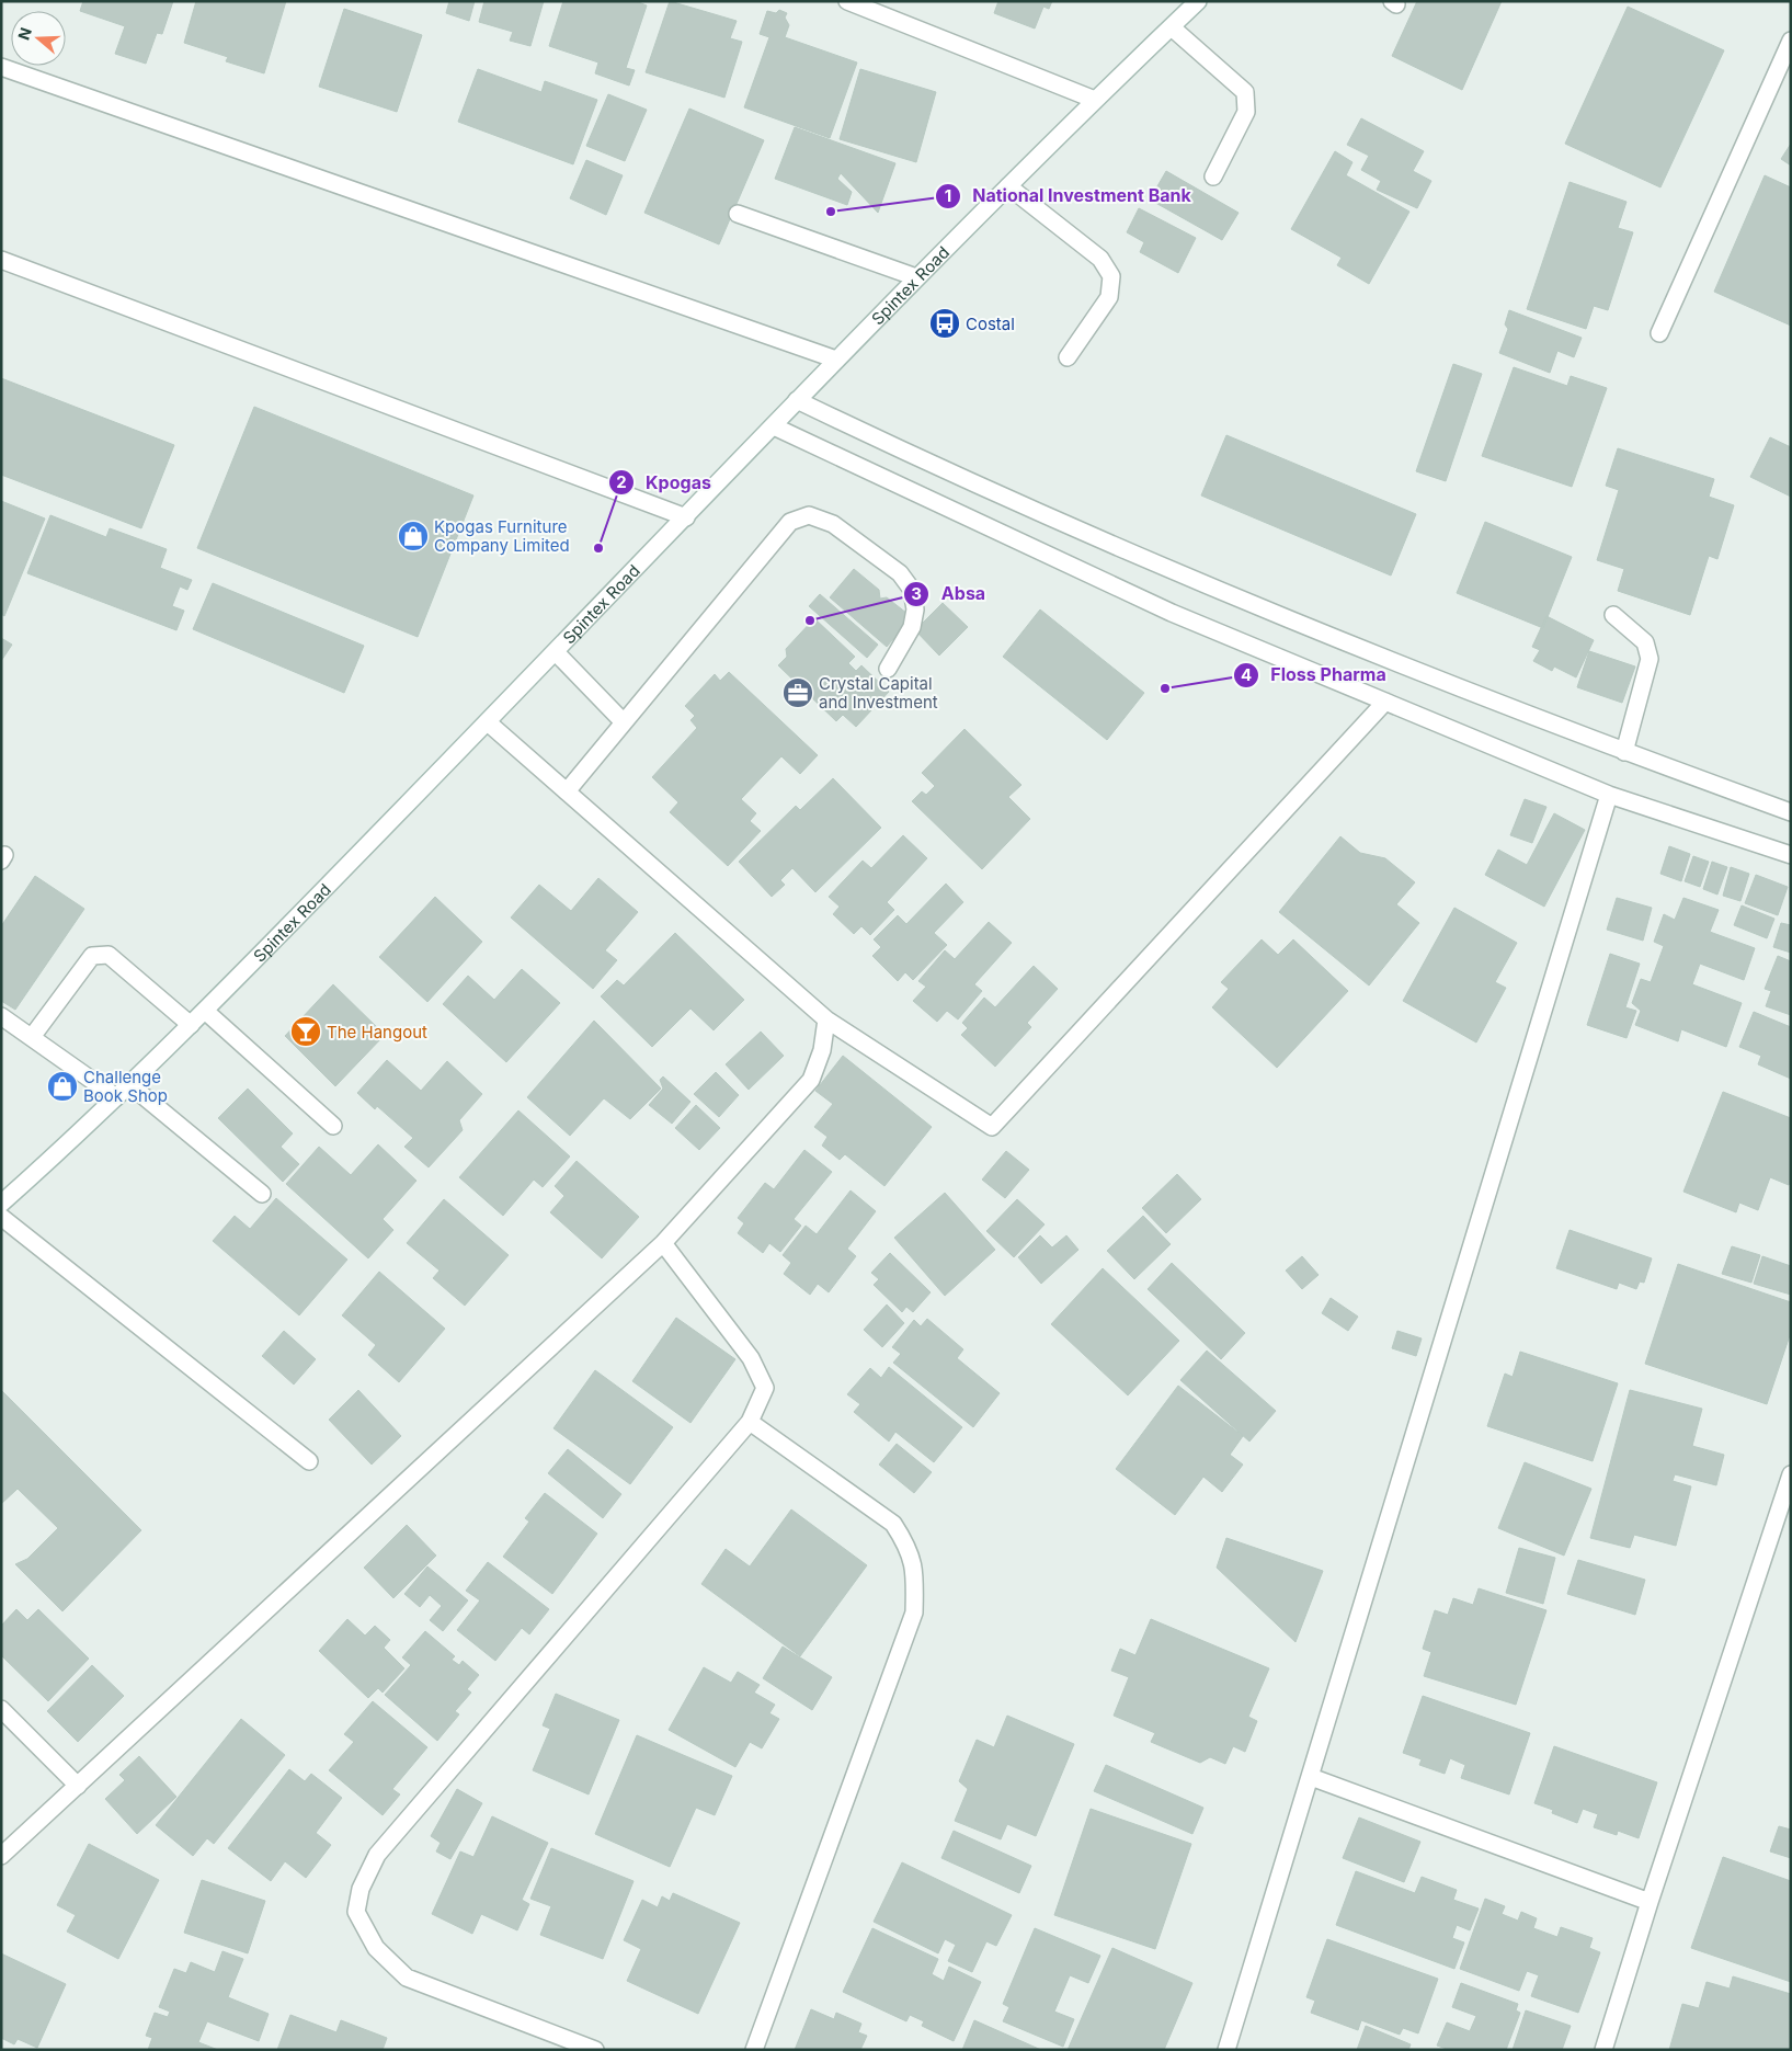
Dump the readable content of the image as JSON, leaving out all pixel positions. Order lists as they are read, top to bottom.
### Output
{
  "streets": {
    "street": ["Spintex Road"]
  },
  "places": {
    "other": [
      "National Investment Bank",
      "Kpogas",
      "Absa",
      "Floss Pharma"
    ],
    "bus stop": ["Costal"],
    "shop": ["Kpogas Furniture Company Limited", "Challenge Book Shop"],
    "office": ["Crystal Capital and Investment"],
    "bar": ["The Hangout"]
  },
  "north": "left"
}
